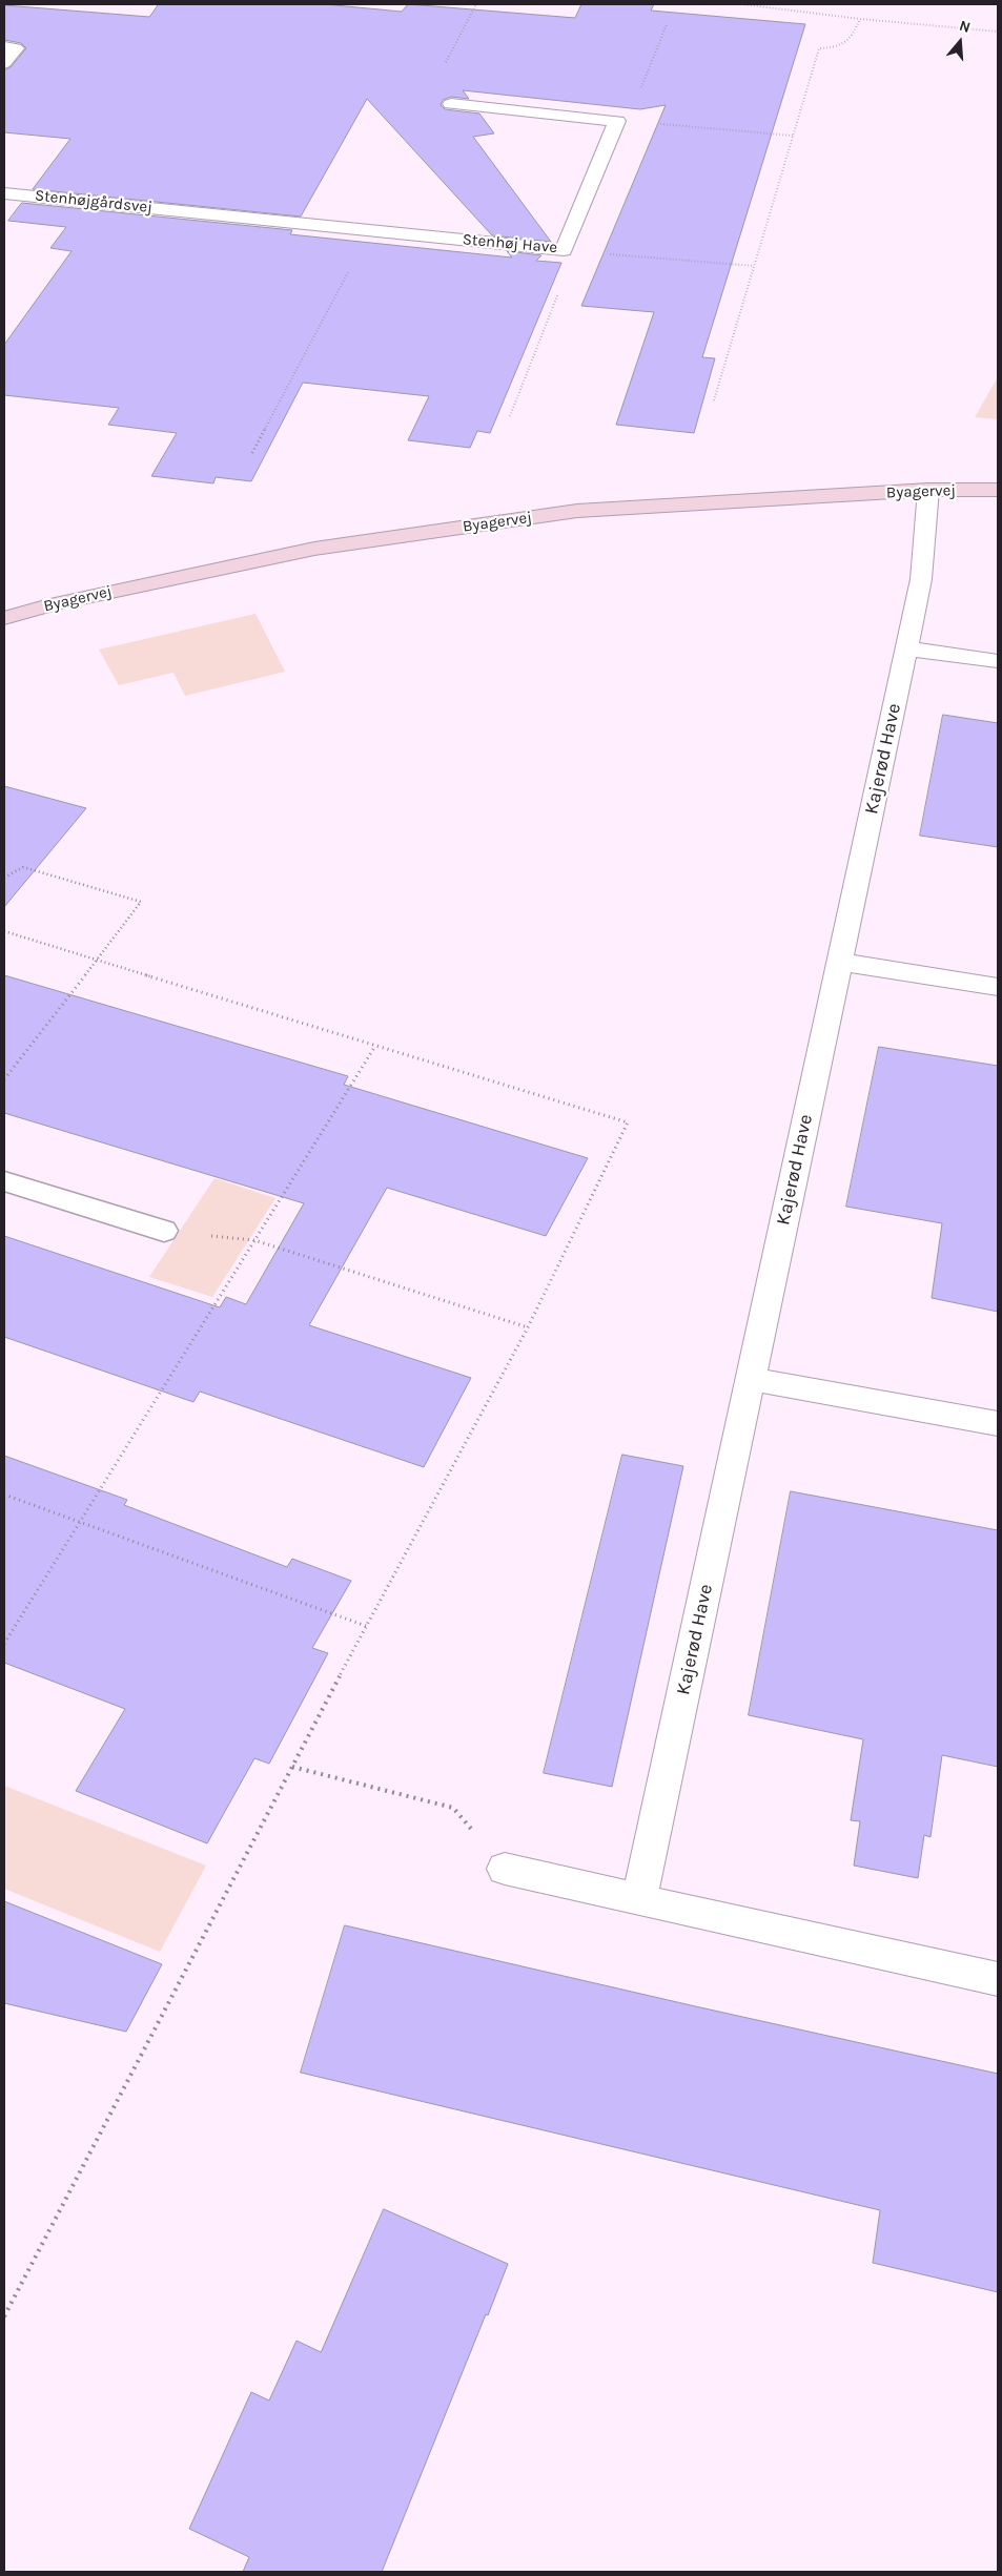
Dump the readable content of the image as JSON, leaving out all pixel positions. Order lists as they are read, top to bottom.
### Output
{
  "streets": {
    "street": [
      "Stenhøjgårdsvej",
      "Stenhøj Have",
      "Byagervej",
      "Kajerød Have"
    ]
  },
  "crossings": [
    ["Stenhøjgårdsvej", "Stenhøj Have"],
    ["Byagervej", "Kajerød Have"]
  ],
  "north": "top"
}
